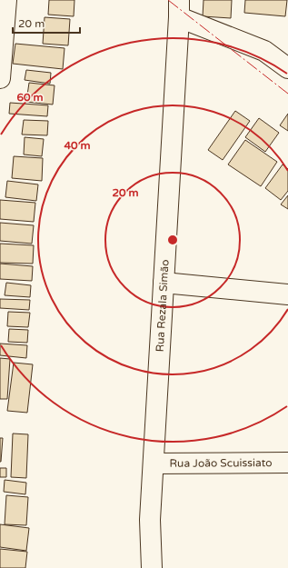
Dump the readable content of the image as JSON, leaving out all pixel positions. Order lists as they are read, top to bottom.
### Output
{
  "streets": {
    "main road": ["Rua Rezala Simão", "Rua João Scuissiato"]
  },
  "crossings": [
    ["Rua Rezala Simão", "Rua João Scuissiato"]
  ],
  "scale_bar": "20 m",
  "rings": ["60 m", "40 m", "20 m"]
}
